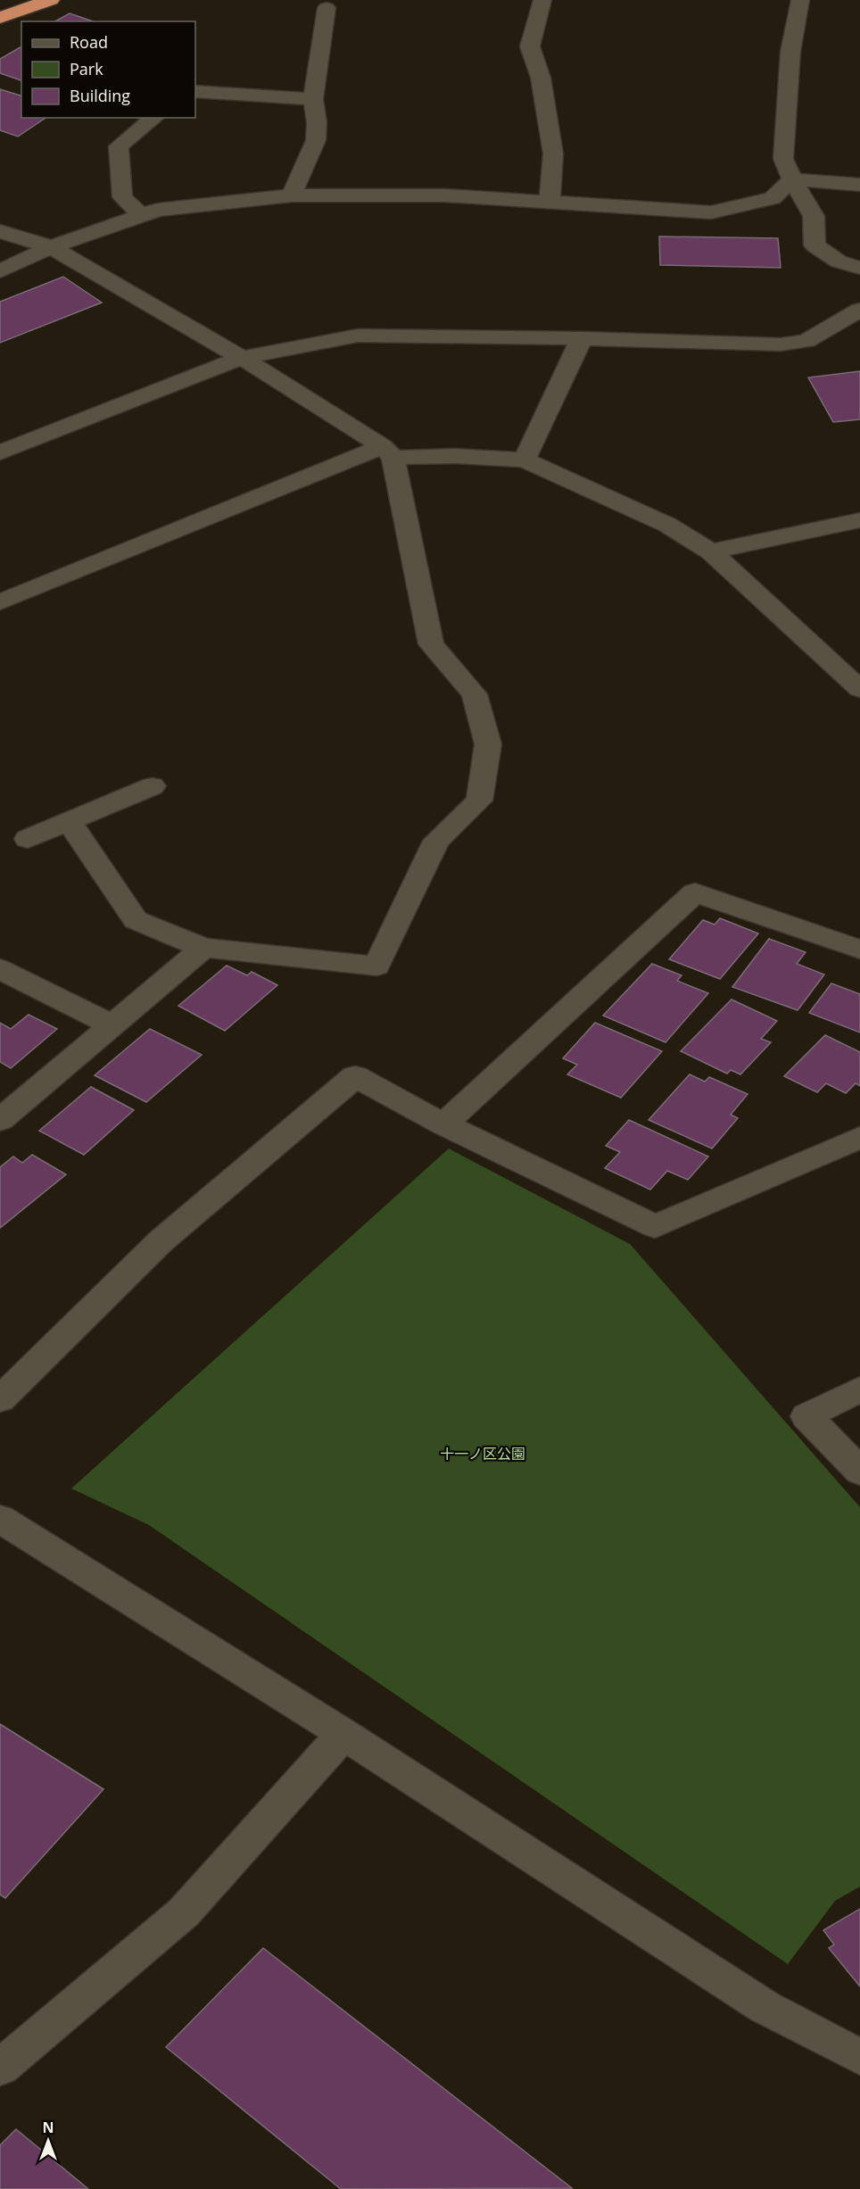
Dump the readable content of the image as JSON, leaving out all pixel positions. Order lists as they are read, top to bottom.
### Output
{
  "parks": ["十一ノ区公園"],
  "legend": ["Road", "Park", "Building"],
  "north": "top"
}
